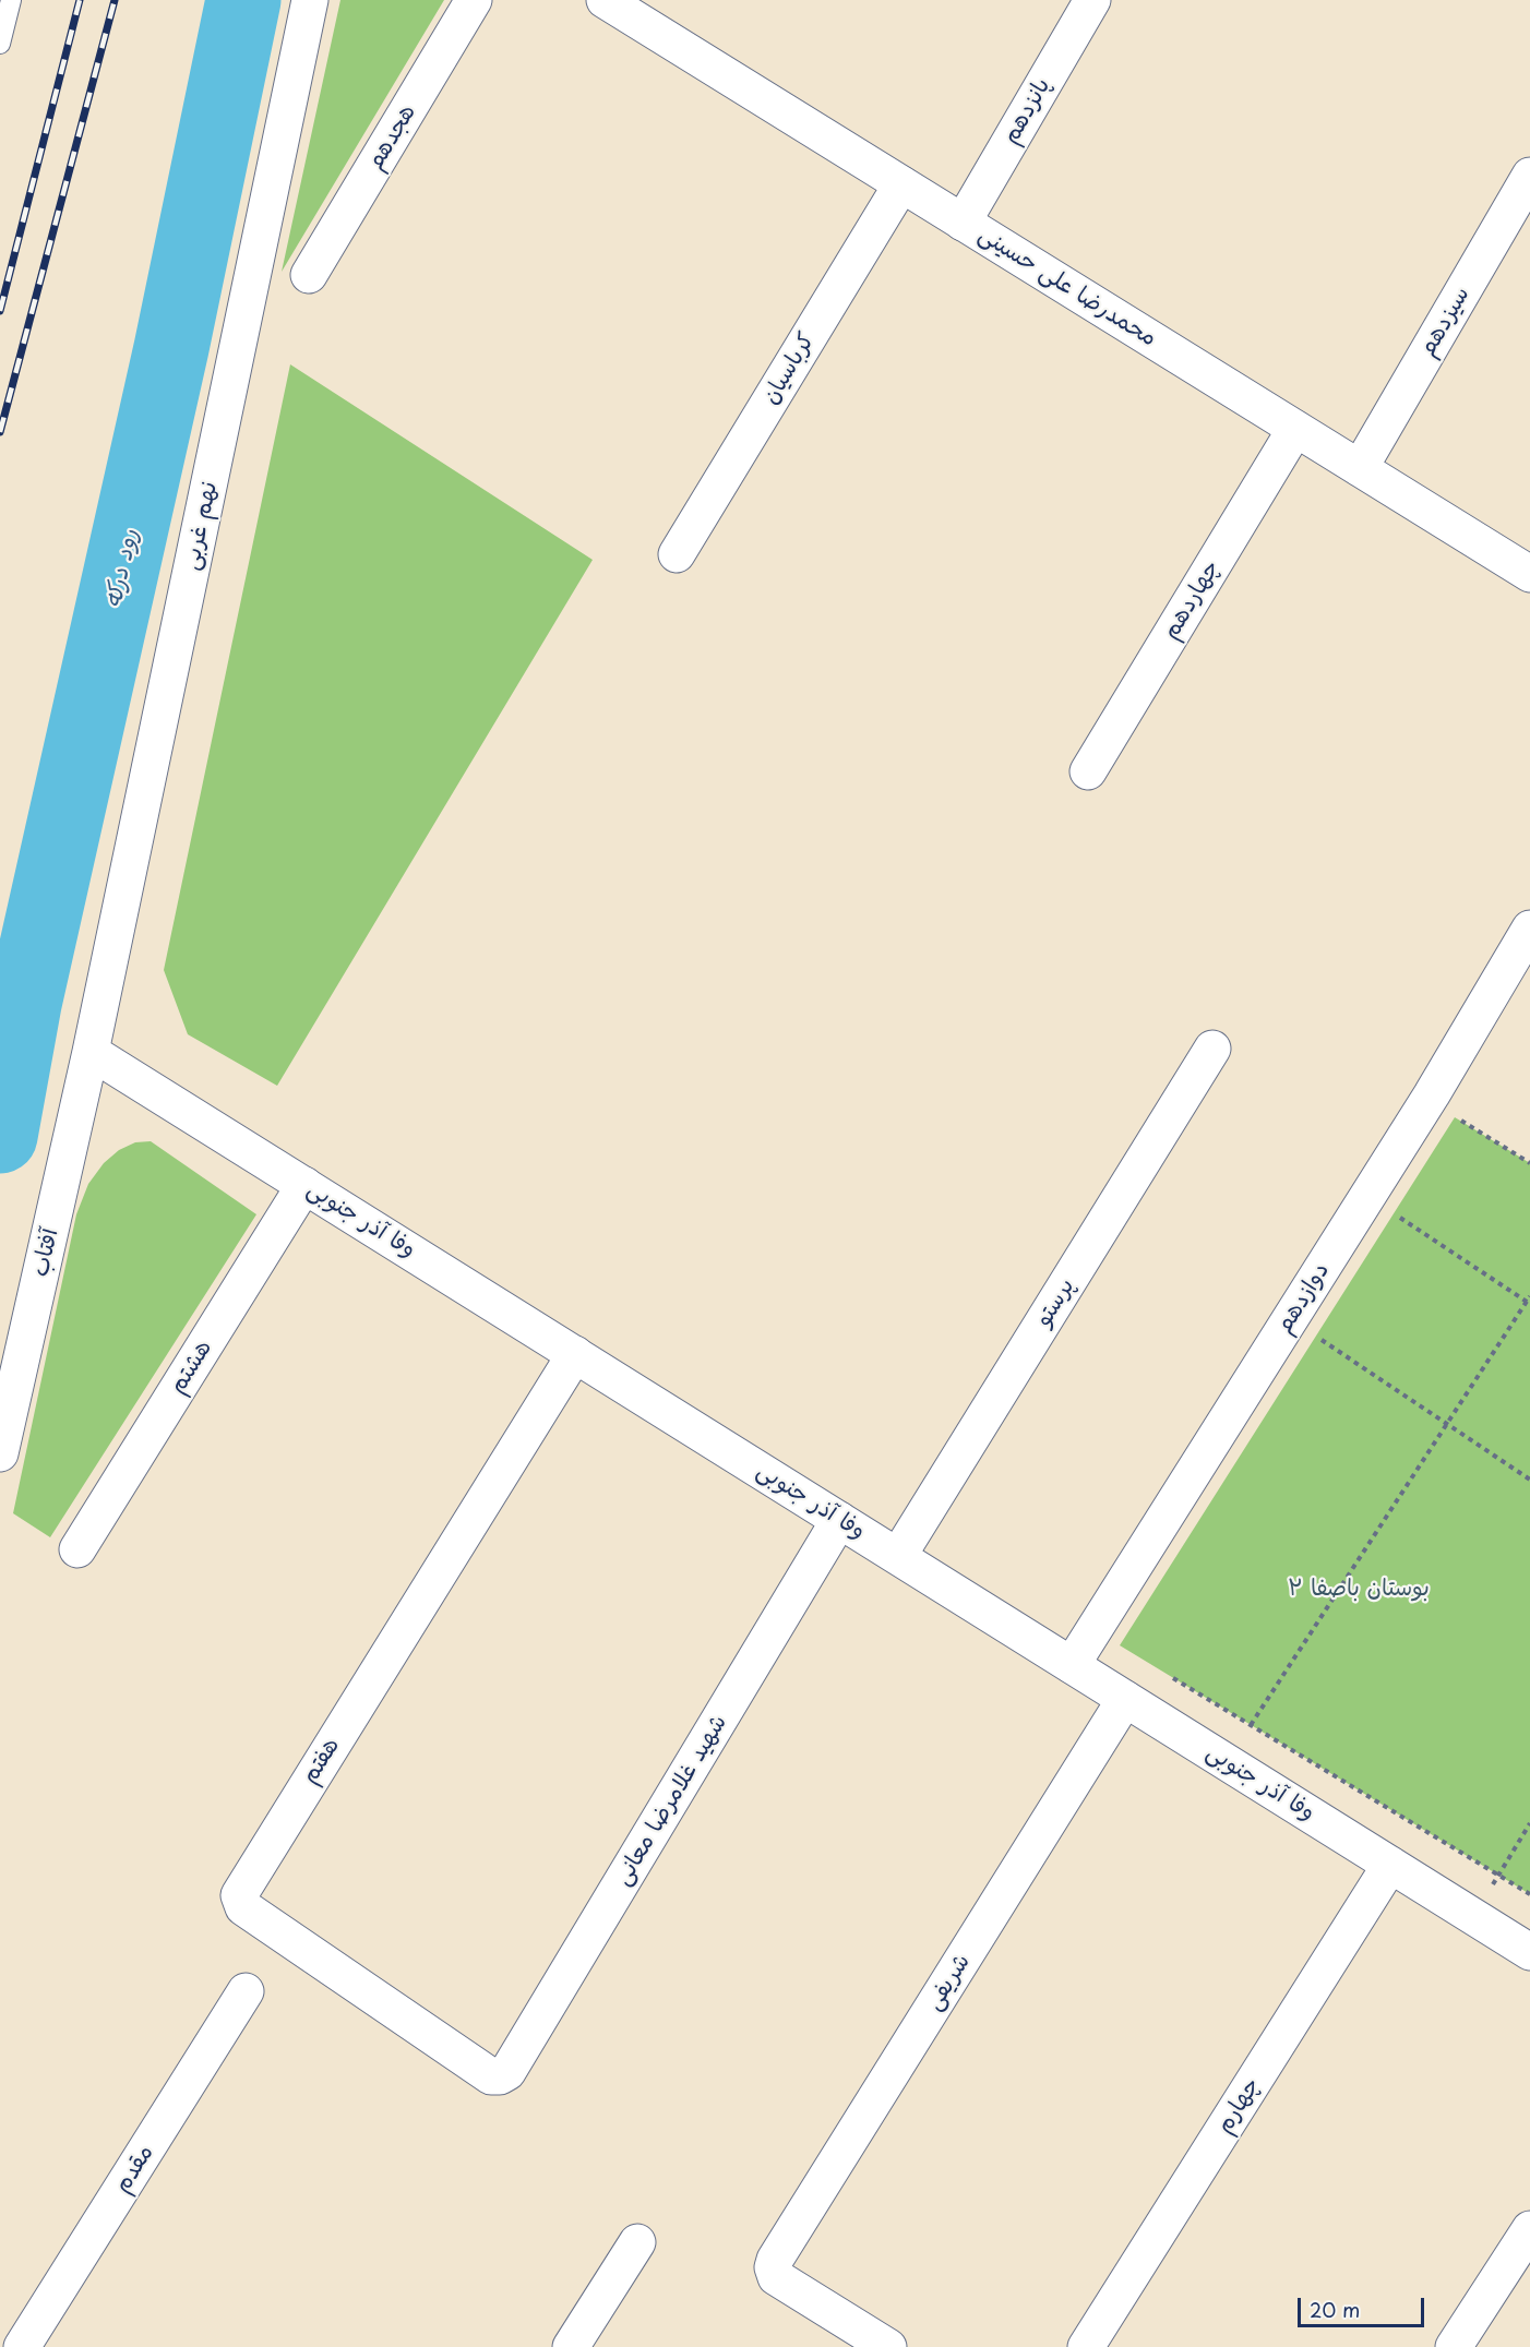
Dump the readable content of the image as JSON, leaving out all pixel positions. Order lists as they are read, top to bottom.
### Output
{
  "streets": {
    "street": [
      "پانزدهم",
      "هجدهم",
      "محمدرضا علی حسینی",
      "سیزدهم",
      "کرباسیان",
      "نهم غربی",
      "چهاردهم",
      "وفا آذر جنوبی",
      "آفتاب",
      "دوازدهم",
      "پرستو",
      "هشتم",
      "هفتم",
      "شهید غلامرضا معانی",
      "شریفی",
      "چهارم",
      "مقدم"
    ]
  },
  "crossings": [
    ["پانزدهم", "محمدرضا علی حسینی"],
    ["محمدرضا علی حسینی", "سیزدهم"],
    ["محمدرضا علی حسینی", "کرباسیان"],
    ["محمدرضا علی حسینی", "چهاردهم"],
    ["نهم غربی", "وفا آذر جنوبی"],
    ["نهم غربی", "آفتاب"],
    ["وفا آذر جنوبی", "آفتاب"],
    ["وفا آذر جنوبی", "دوازدهم"],
    ["وفا آذر جنوبی", "پرستو"],
    ["وفا آذر جنوبی", "هشتم"],
    ["وفا آذر جنوبی", "هفتم"],
    ["وفا آذر جنوبی", "شهید غلامرضا معانی"],
    ["وفا آذر جنوبی", "شریفی"],
    ["وفا آذر جنوبی", "چهارم"],
    ["هفتم", "شهید غلامرضا معانی"]
  ],
  "water": ["رود درکه"],
  "parks": ["بوستان باصفا ۲"],
  "scale_bar": "20 m"
}
